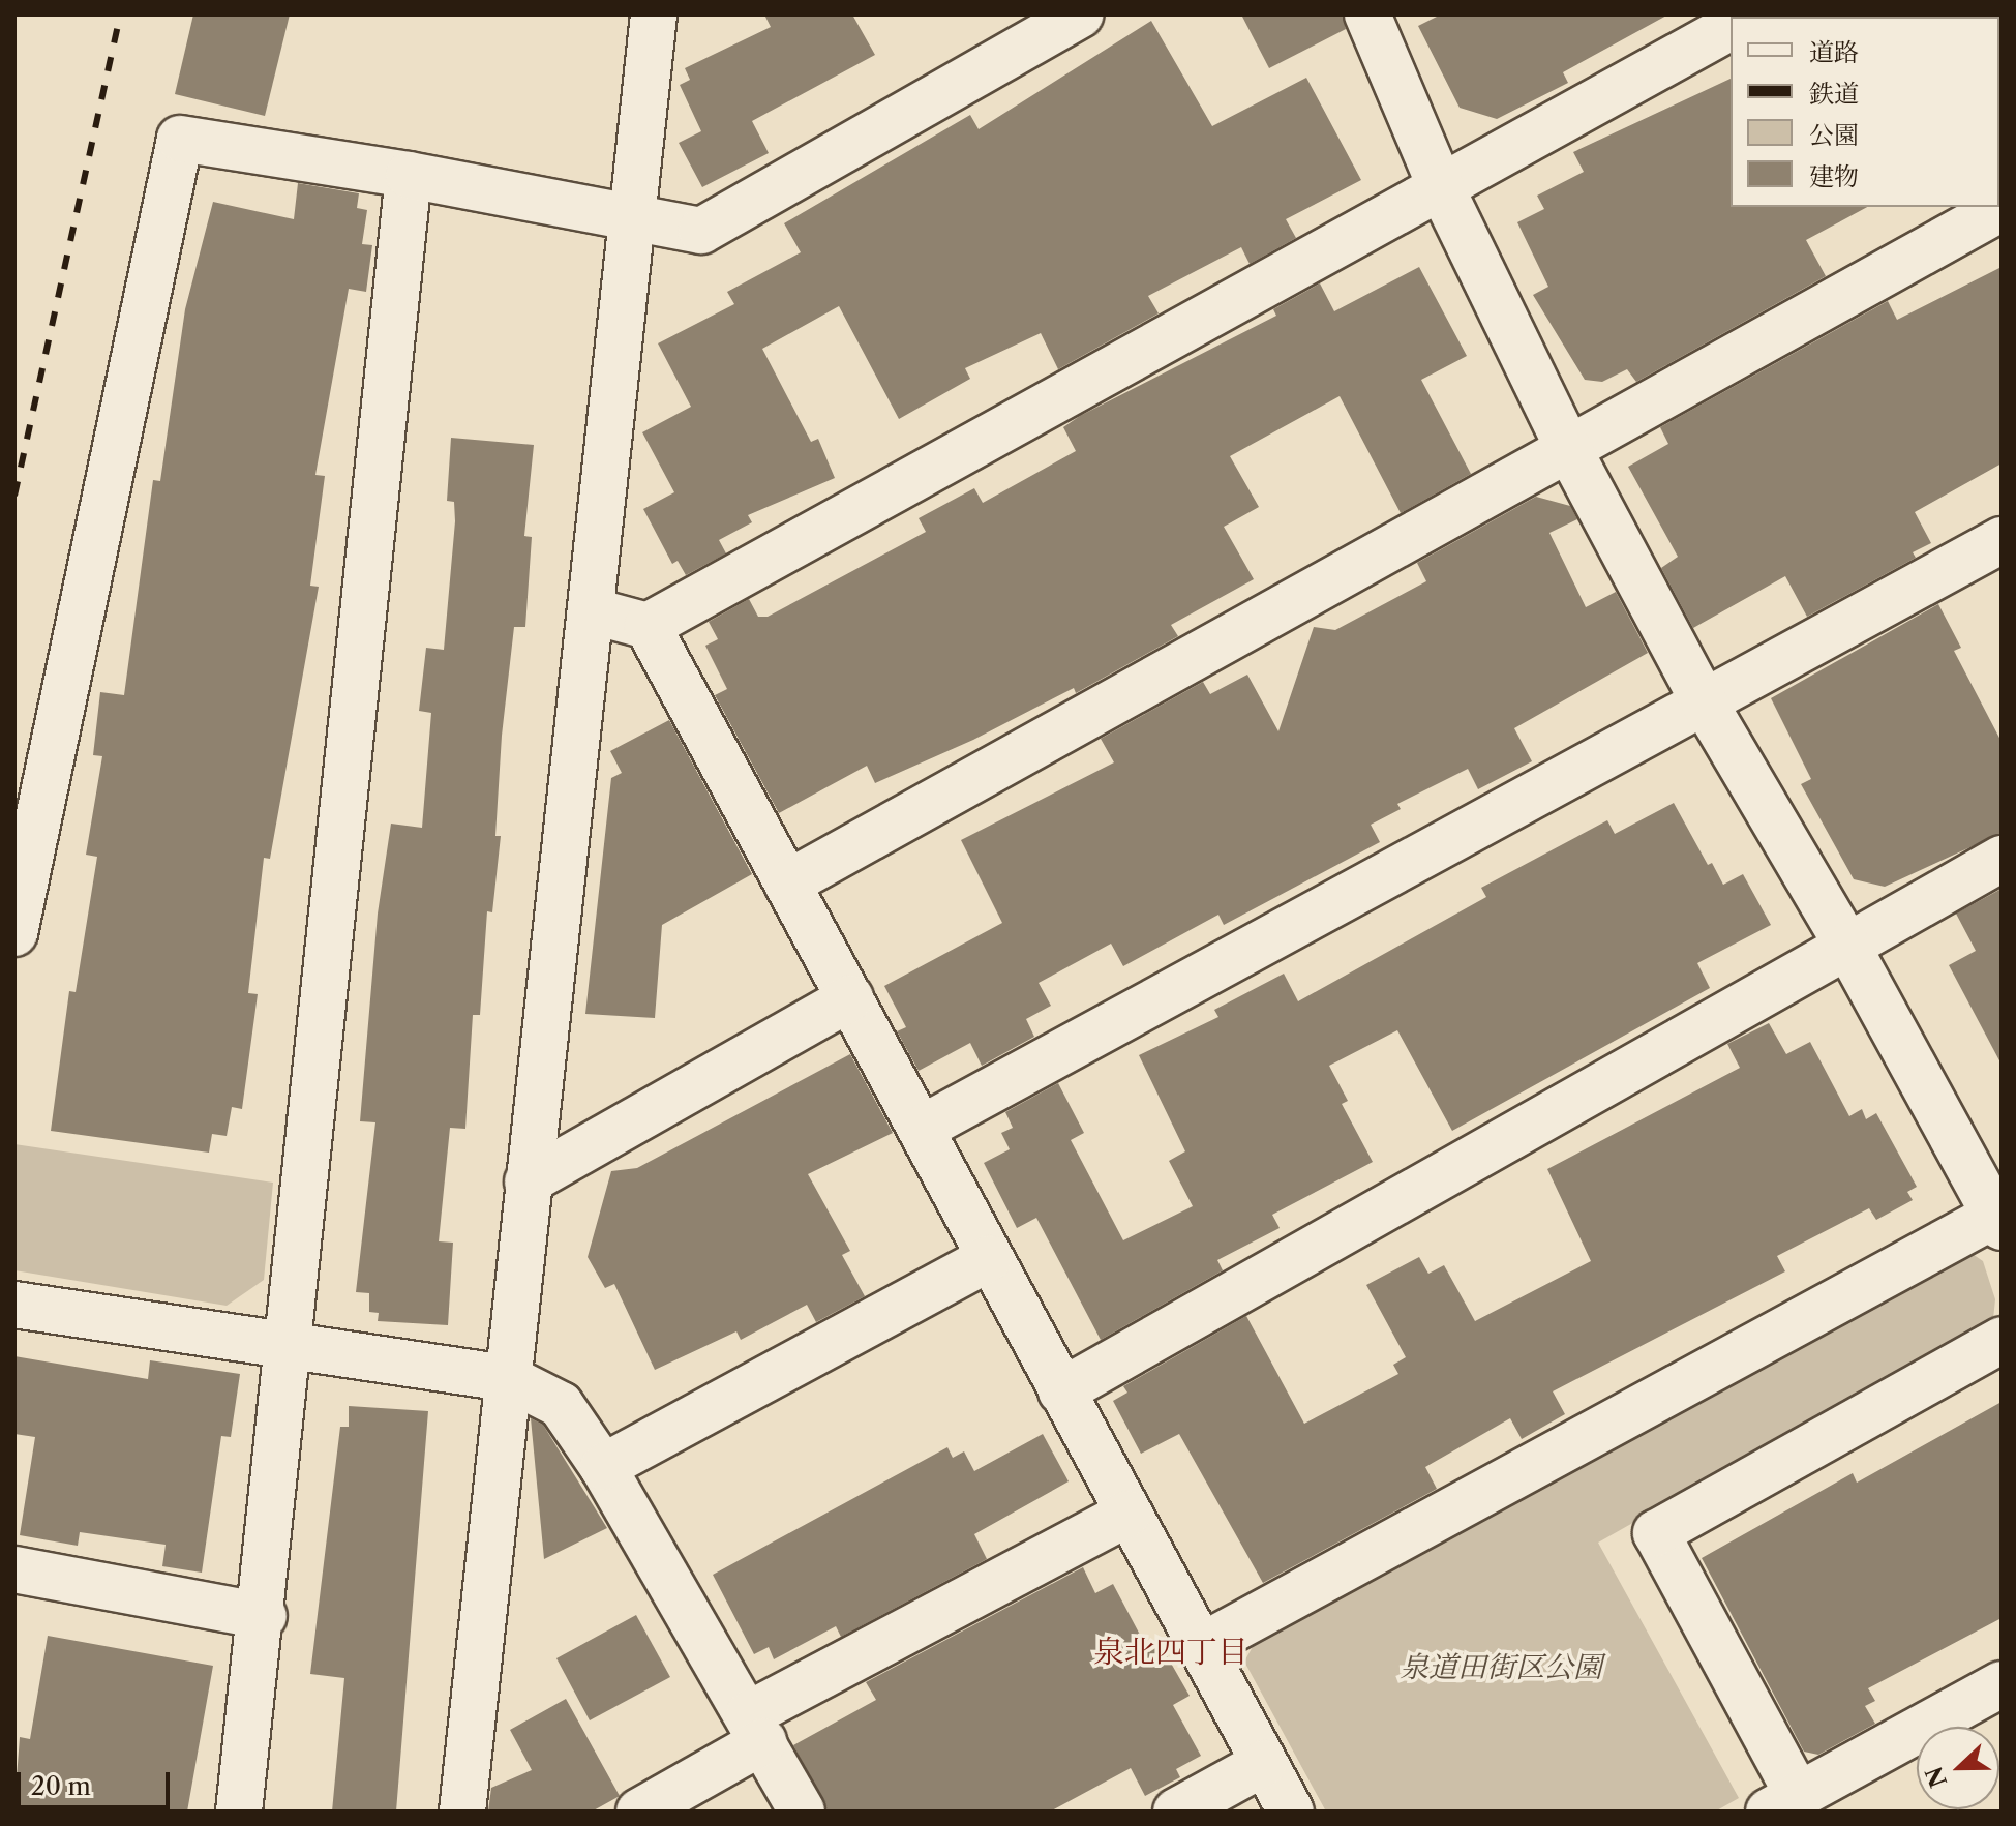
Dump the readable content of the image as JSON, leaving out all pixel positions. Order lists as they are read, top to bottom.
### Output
{
  "districts": ["泉北四丁目"],
  "parks": ["泉道田街区公園"],
  "legend": [
    "道路",
    "鉄道",
    "公園",
    "建物"
  ],
  "scale_bar": "20 m",
  "north": "left"
}
